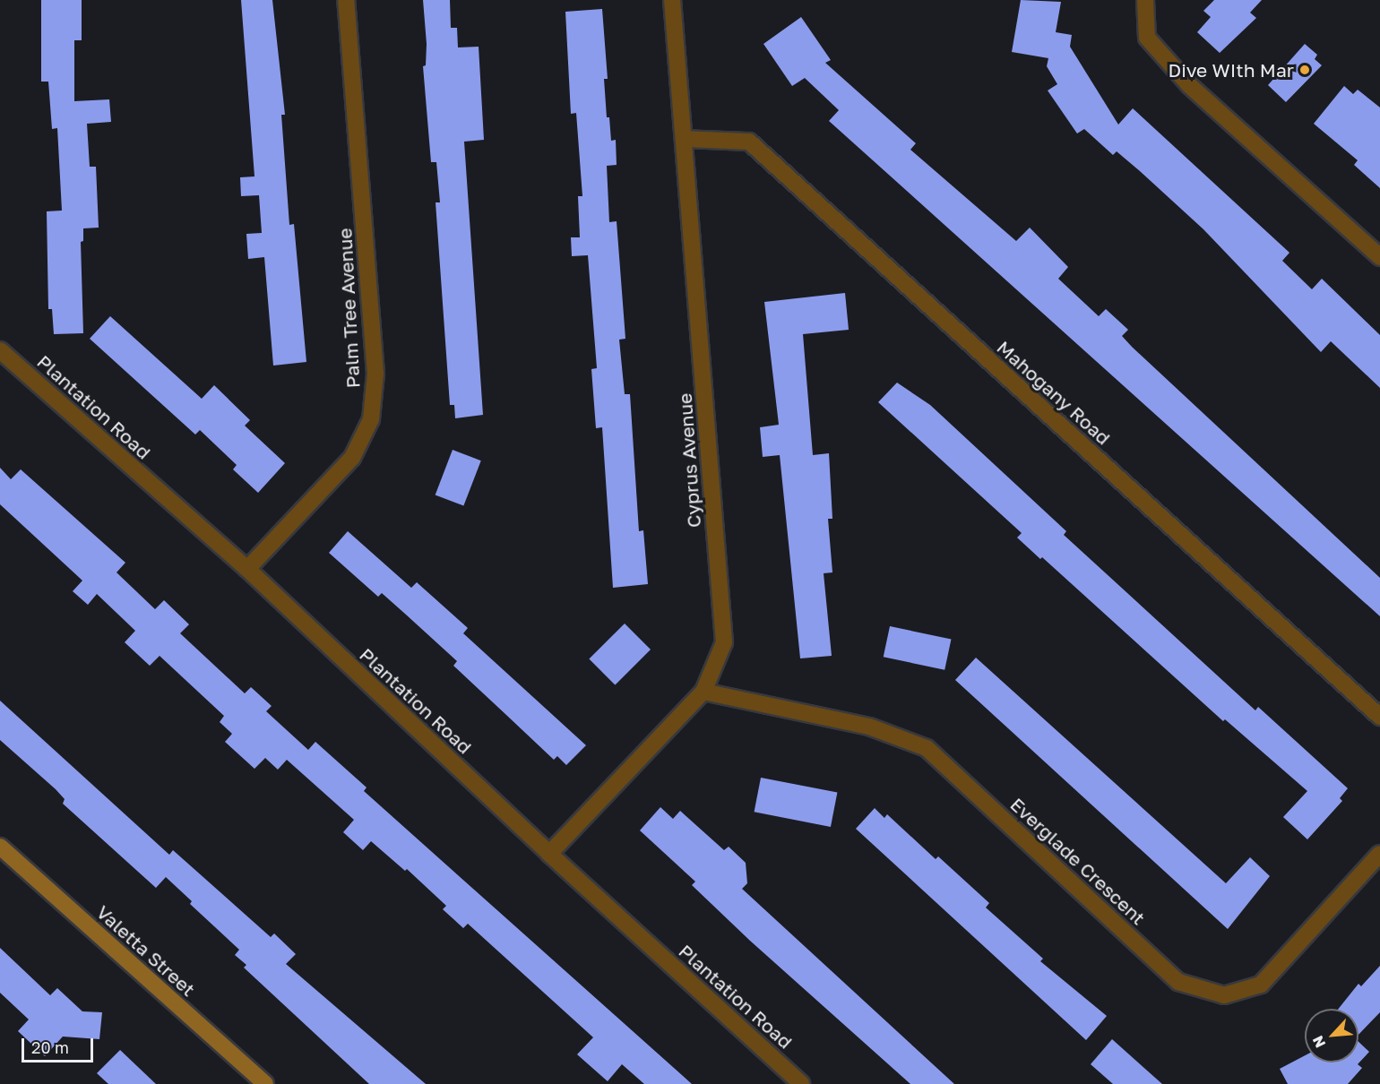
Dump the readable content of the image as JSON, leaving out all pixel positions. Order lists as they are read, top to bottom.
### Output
{
  "streets": {
    "street": [
      "Palm Tree Avenue",
      "Mahogany Road",
      "Plantation Road",
      "Cyprus Avenue",
      "Everglade Crescent",
      "Valetta Street"
    ]
  },
  "crossings": [
    ["Palm Tree Avenue", "Plantation Road"],
    ["Mahogany Road", "Cyprus Avenue"],
    ["Plantation Road", "Cyprus Avenue"],
    ["Cyprus Avenue", "Everglade Crescent"]
  ],
  "places": ["Dive WIth Mar"],
  "scale_bar": "20 m",
  "north": "bottom left"
}
